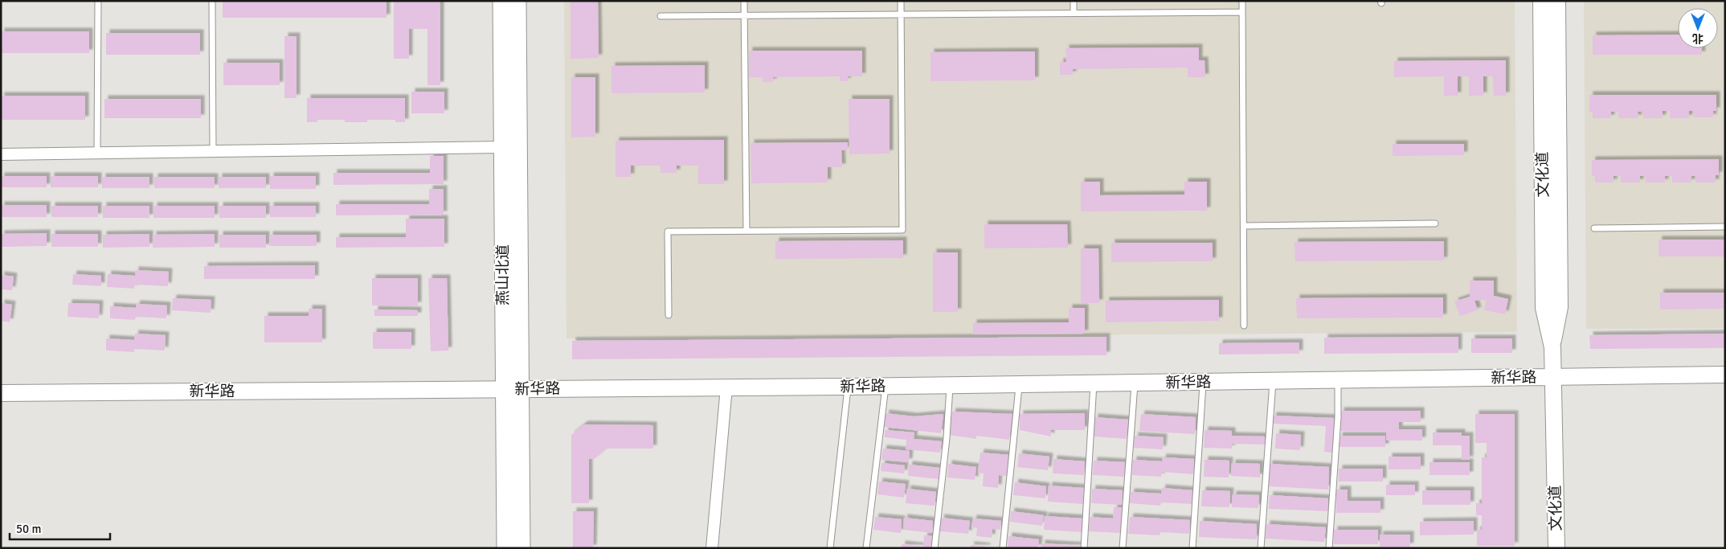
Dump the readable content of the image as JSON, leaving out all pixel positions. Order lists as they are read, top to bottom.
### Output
{
  "streets": {
    "main road": ["文化道", "燕山北道", "新华路"]
  },
  "crossings": [
    ["文化道", "新华路"],
    ["燕山北道", "新华路"]
  ],
  "scale_bar": "50 m",
  "north": "bottom"
}
